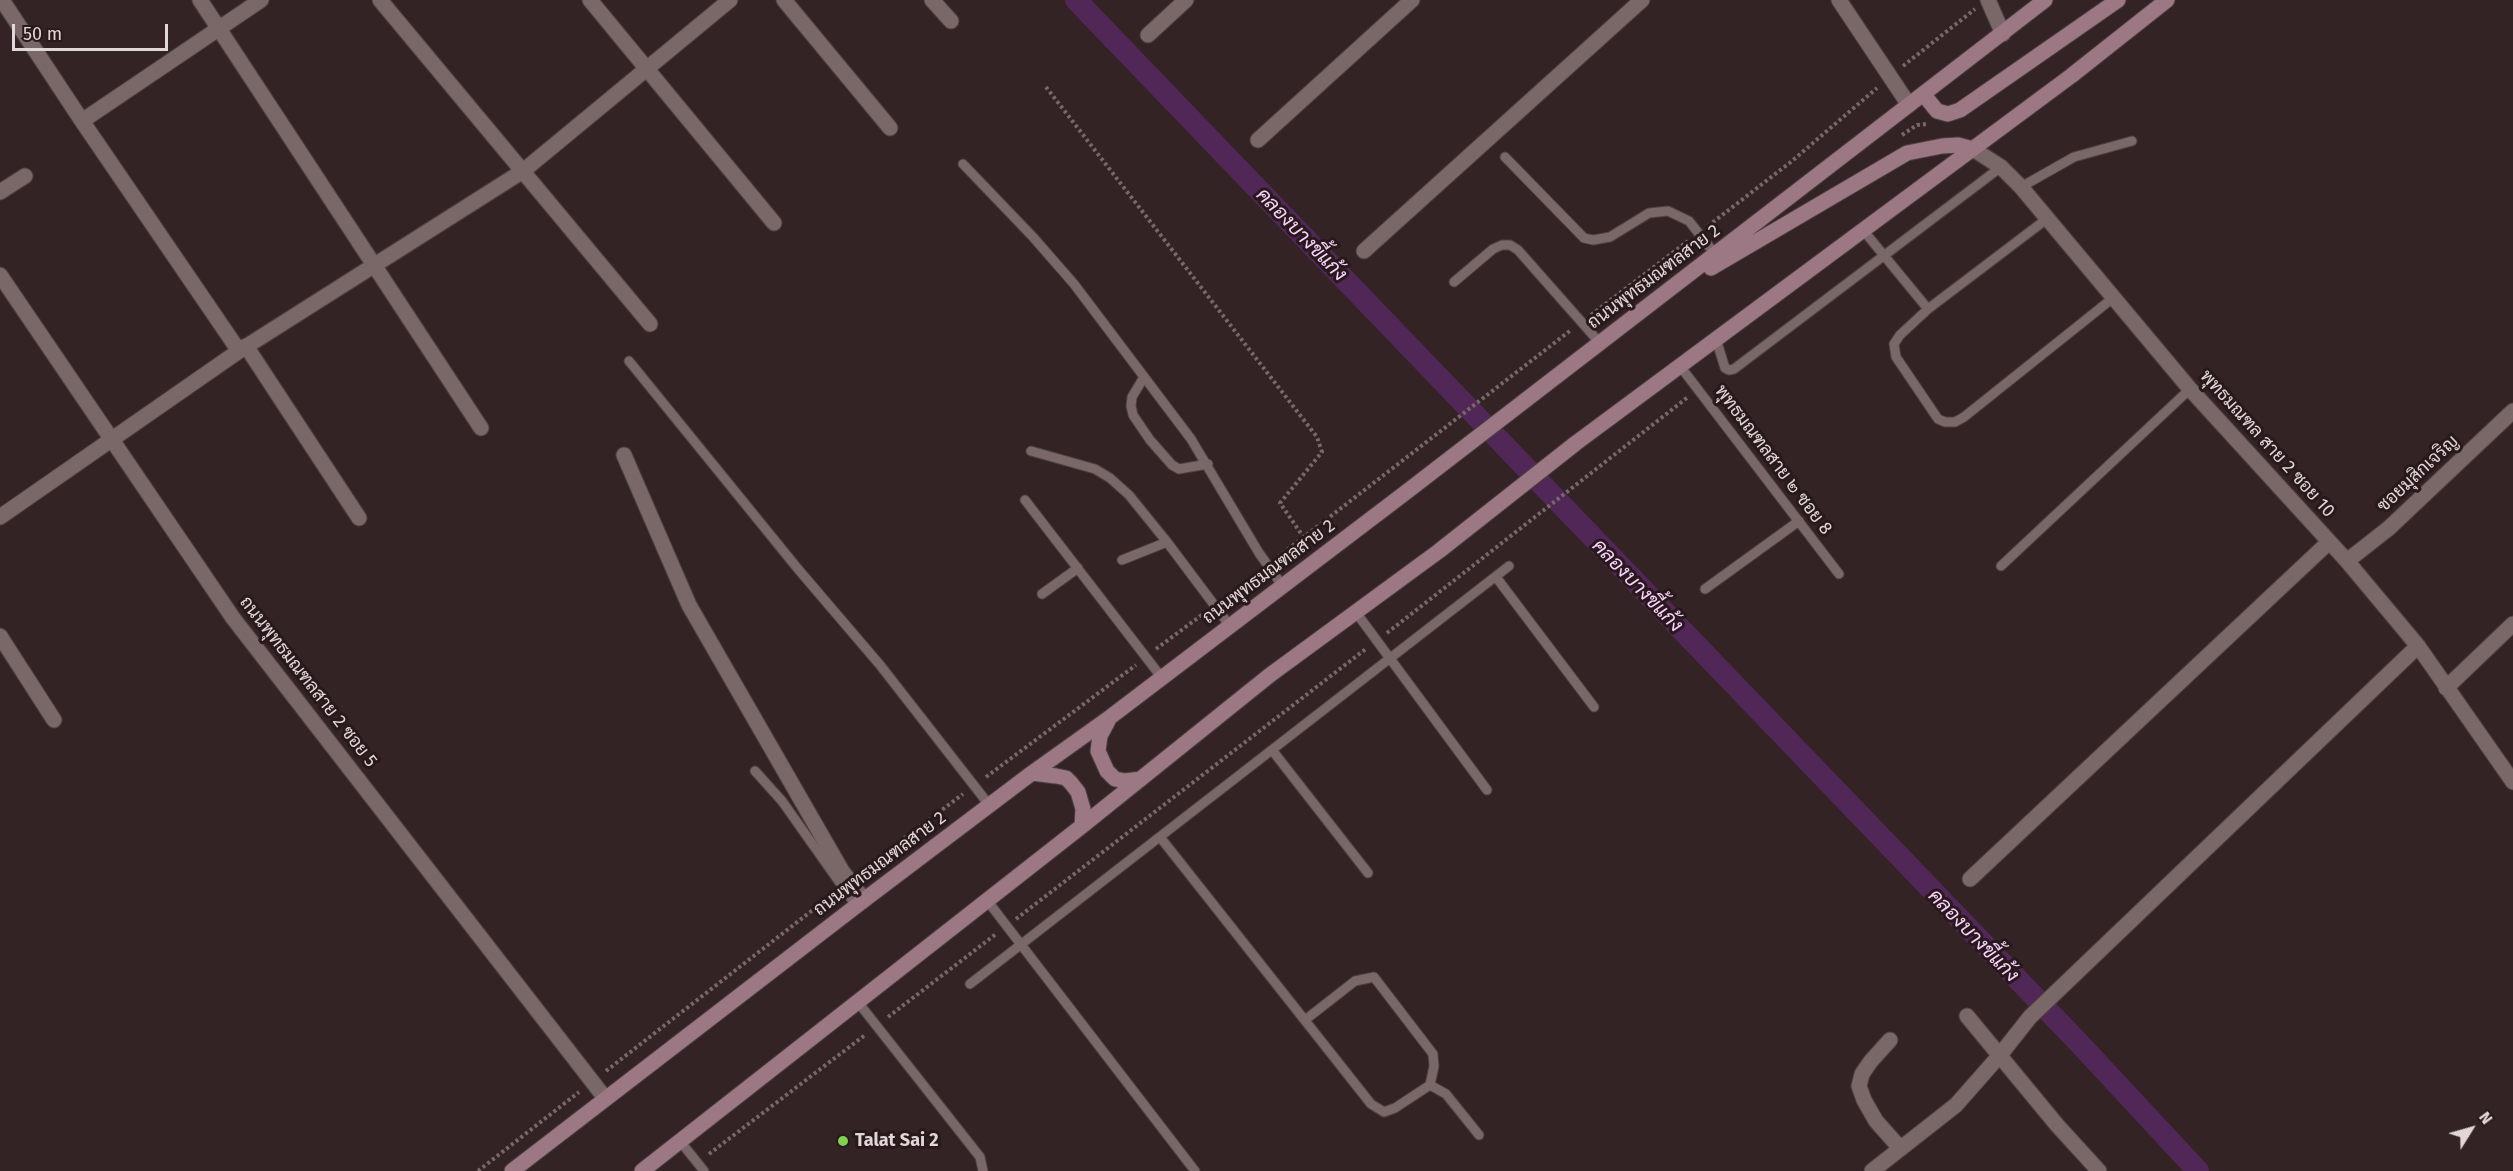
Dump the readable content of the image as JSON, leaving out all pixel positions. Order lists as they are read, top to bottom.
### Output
{
  "streets": {
    "main road": ["ถนนพุทธมณฑลสาย 2"],
    "street": ["พุทธมณฑล สาย 2 ซอย 10", "ซอยมุสิกเจริญ", "ถนนพุทธมณฑลสาย 2 ซอย 5"],
    "lane": ["พุทธมณฑลสาย ๒ ซอย 8"]
  },
  "crossings": [
    ["ถนนพุทธมณฑลสาย 2", "ถนนพุทธมณฑลสาย 2 ซอย 5"],
    ["พุทธมณฑล สาย 2 ซอย 10", "ซอยมุสิกเจริญ"]
  ],
  "water": ["คลองบางขี้แก้ง"],
  "places": ["Talat Sai 2"],
  "scale_bar": "50 m",
  "north": "top right"
}
